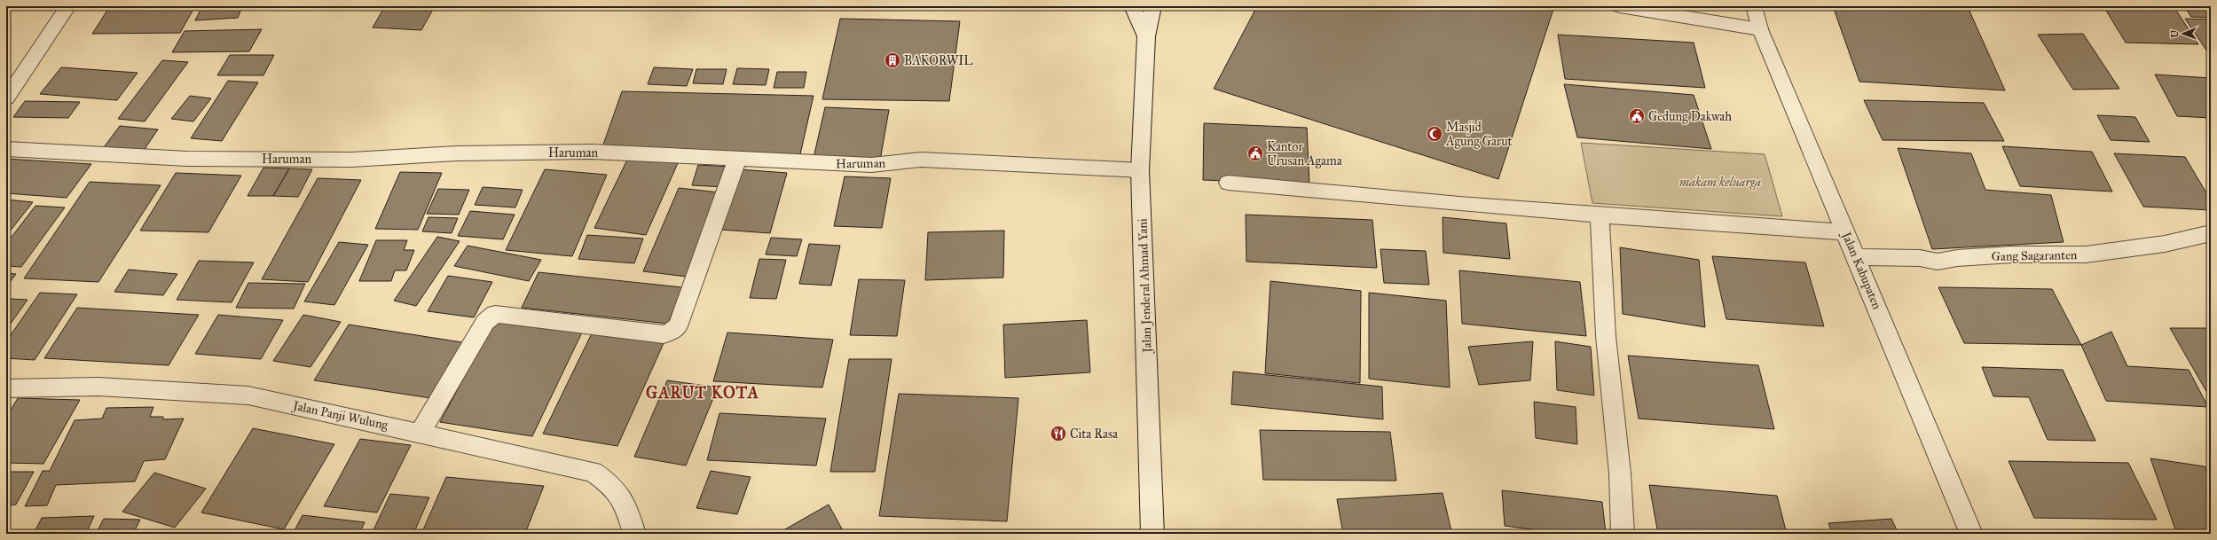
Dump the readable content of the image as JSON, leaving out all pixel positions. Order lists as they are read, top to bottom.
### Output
{
  "streets": {
    "street": [
      "Haruman",
      "Gang Sagaranten",
      "Jalan Kabupaten",
      "Jalan Jenderal Ahmad Yani",
      "Jalan Panji Wulung"
    ]
  },
  "crossings": [
    ["Haruman", "Jalan Jenderal Ahmad Yani"],
    ["Gang Sagaranten", "Jalan Kabupaten"]
  ],
  "districts": ["GARUT KOTA"],
  "parks": ["makam keluarga"],
  "places": {
    "building": ["BAKORWIL"],
    "public building": ["Gedung Dakwah", "Kantor Urusan Agama"],
    "mosque": ["Masjid Agung Garut"],
    "restaurant": ["Cita Rasa"]
  },
  "north": "left"
}
